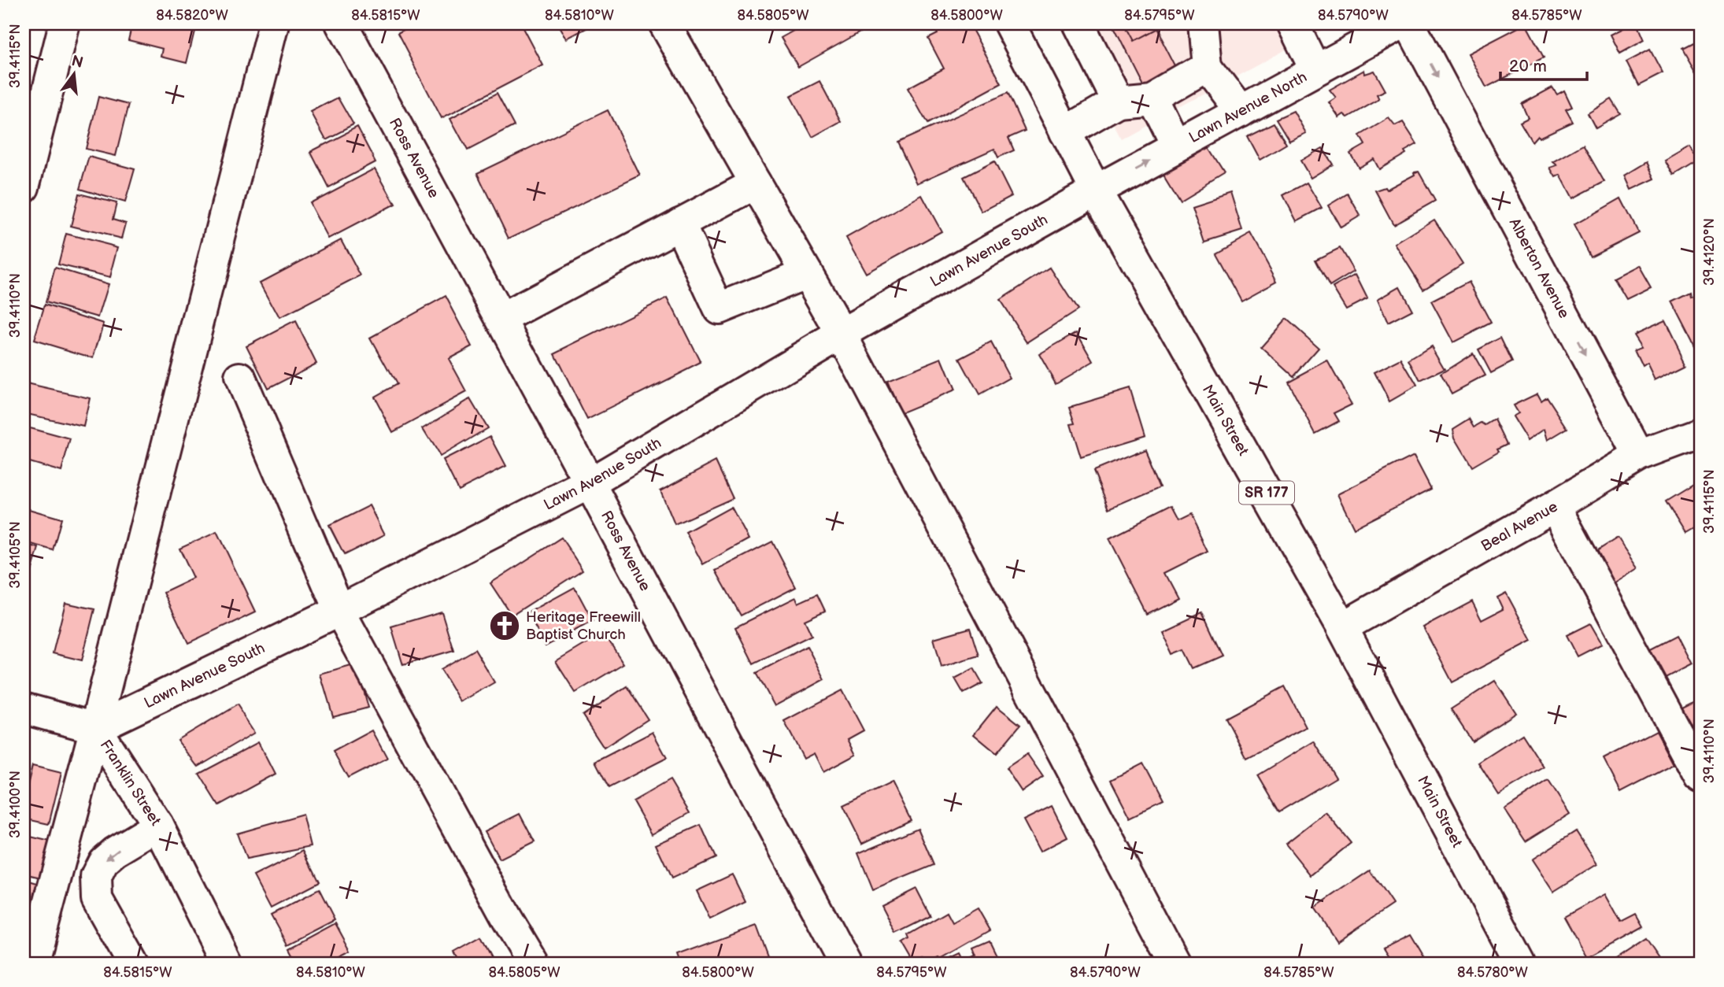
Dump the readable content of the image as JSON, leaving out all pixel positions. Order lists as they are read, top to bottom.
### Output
{
  "streets": {
    "street": [
      "Lawn Avenue North",
      "Ross Avenue",
      "Lawn Avenue South",
      "Alberton Avenue",
      "Main Street",
      "SR 177",
      "Beal Avenue",
      "Franklin Street"
    ]
  },
  "crossings": [
    ["Lawn Avenue North", "Lawn Avenue South"],
    ["Lawn Avenue North", "Main Street"],
    ["Ross Avenue", "Lawn Avenue South"],
    ["Lawn Avenue South", "Main Street"],
    ["Lawn Avenue South", "Franklin Street"],
    ["Alberton Avenue", "Beal Avenue"],
    ["Main Street", "Beal Avenue"]
  ],
  "one_way": ["Alberton Avenue"],
  "places": {
    "church": ["Heritage Freewill Baptist Church"]
  },
  "scale_bar": "20 m",
  "north": "top",
  "coordinates": [
    "84.5820°W",
    "84.5815°W",
    "84.5810°W",
    "84.5805°W",
    "84.5800°W",
    "84.5795°W",
    "84.5790°W",
    "84.5785°W",
    "39.4115°N",
    "39.4120°N",
    "39.4110°N",
    "39.4105°N",
    "39.4100°N",
    "84.5780°W"
  ]
}
